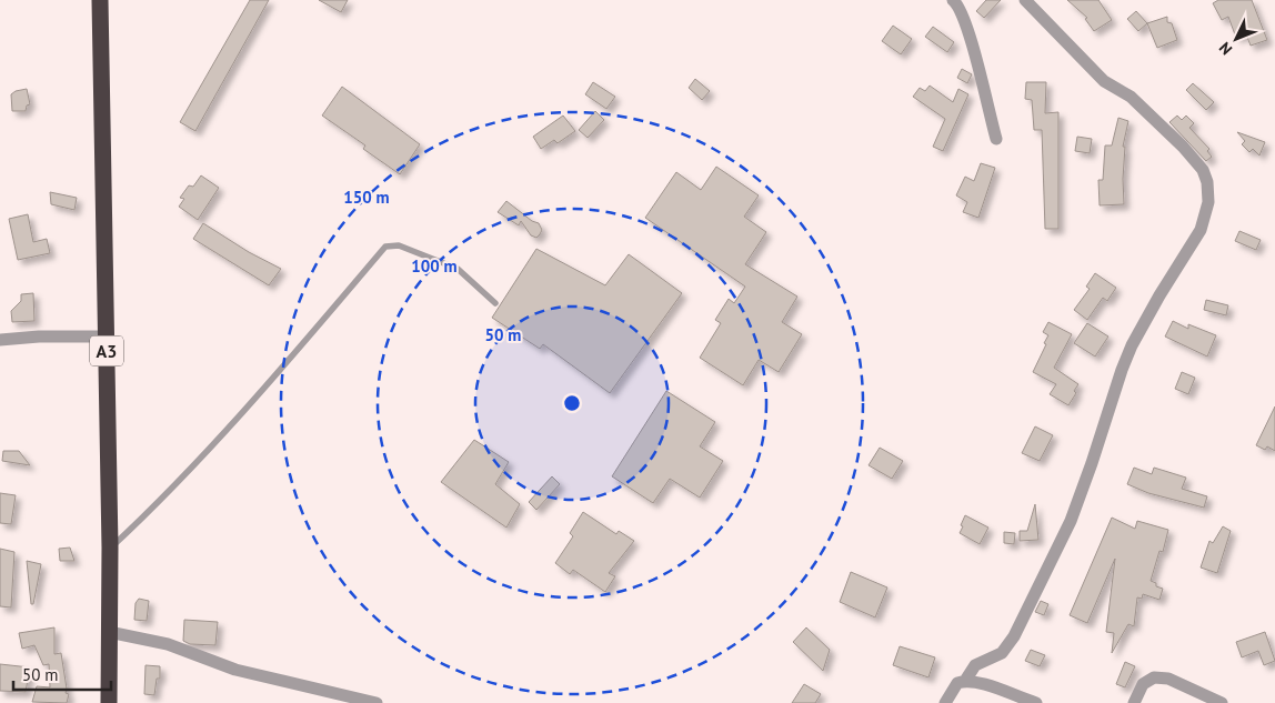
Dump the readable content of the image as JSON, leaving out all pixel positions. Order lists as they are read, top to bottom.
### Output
{
  "streets": {
    "highway": ["A3"]
  },
  "scale_bar": "50 m",
  "north": "bottom left",
  "rings": ["150 m", "100 m", "50 m"]
}
